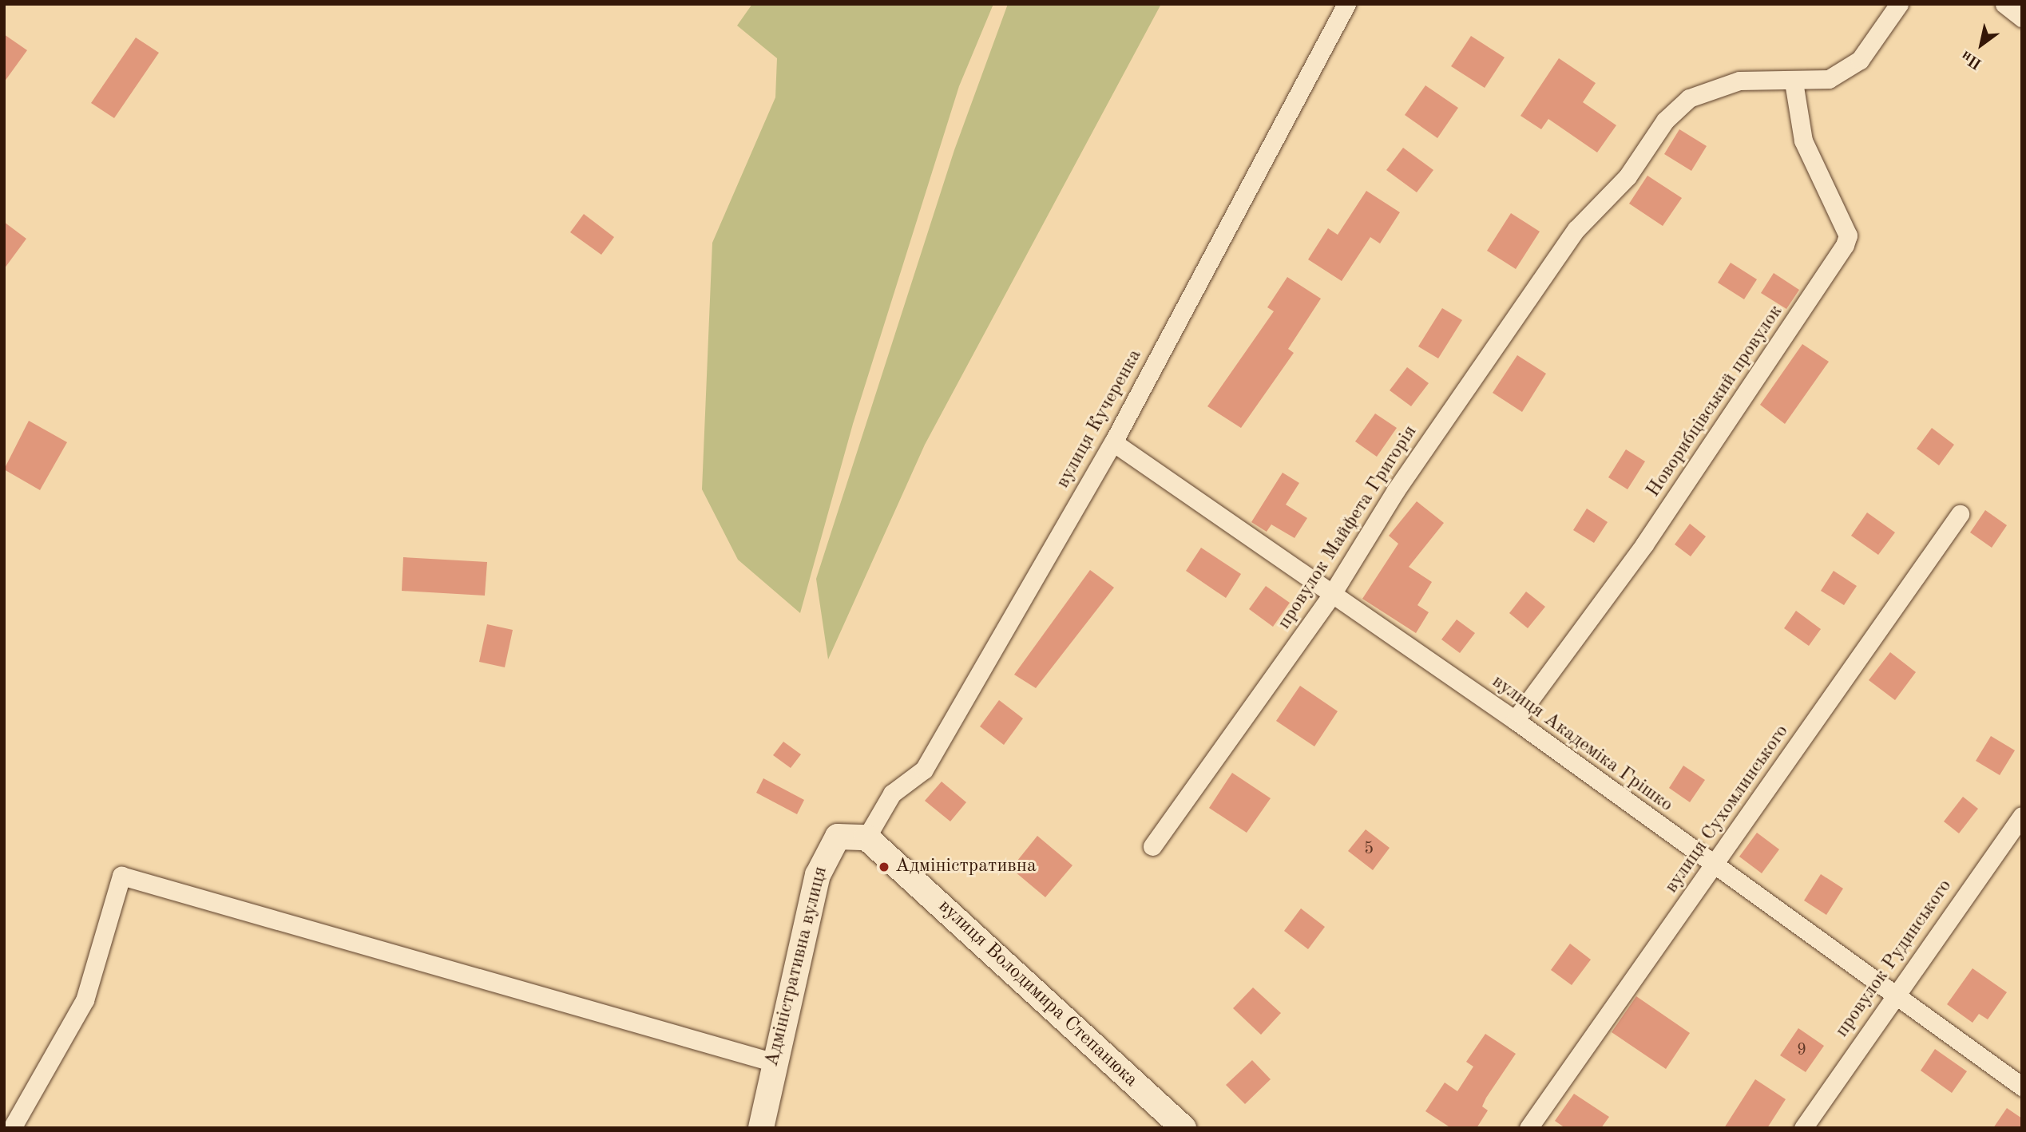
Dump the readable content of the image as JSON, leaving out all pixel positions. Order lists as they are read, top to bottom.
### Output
{
  "streets": {
    "street": [
      "Новорибцівський провулок",
      "вулиця Кучеренка",
      "провулок Майфета Григорія",
      "вулиця Академіка Грішко",
      "вулиця Сухомлинського",
      "провулок Рудинського",
      "Адміністративна вулиця",
      "вулиця Володимира Степанюка"
    ]
  },
  "crossings": [
    ["Новорибцівський провулок", "провулок Майфета Григорія"],
    ["Новорибцівський провулок", "вулиця Академіка Грішко"],
    ["вулиця Кучеренка", "вулиця Академіка Грішко"],
    ["вулиця Кучеренка", "Адміністративна вулиця"],
    ["вулиця Кучеренка", "вулиця Володимира Степанюка"],
    ["провулок Майфета Григорія", "вулиця Академіка Грішко"],
    ["вулиця Академіка Грішко", "вулиця Сухомлинського"],
    ["вулиця Академіка Грішко", "провулок Рудинського"],
    ["Адміністративна вулиця", "вулиця Володимира Степанюка"]
  ],
  "places": ["Адміністративна"],
  "house_numbers": ["5", "9"],
  "north": "bottom left"
}
